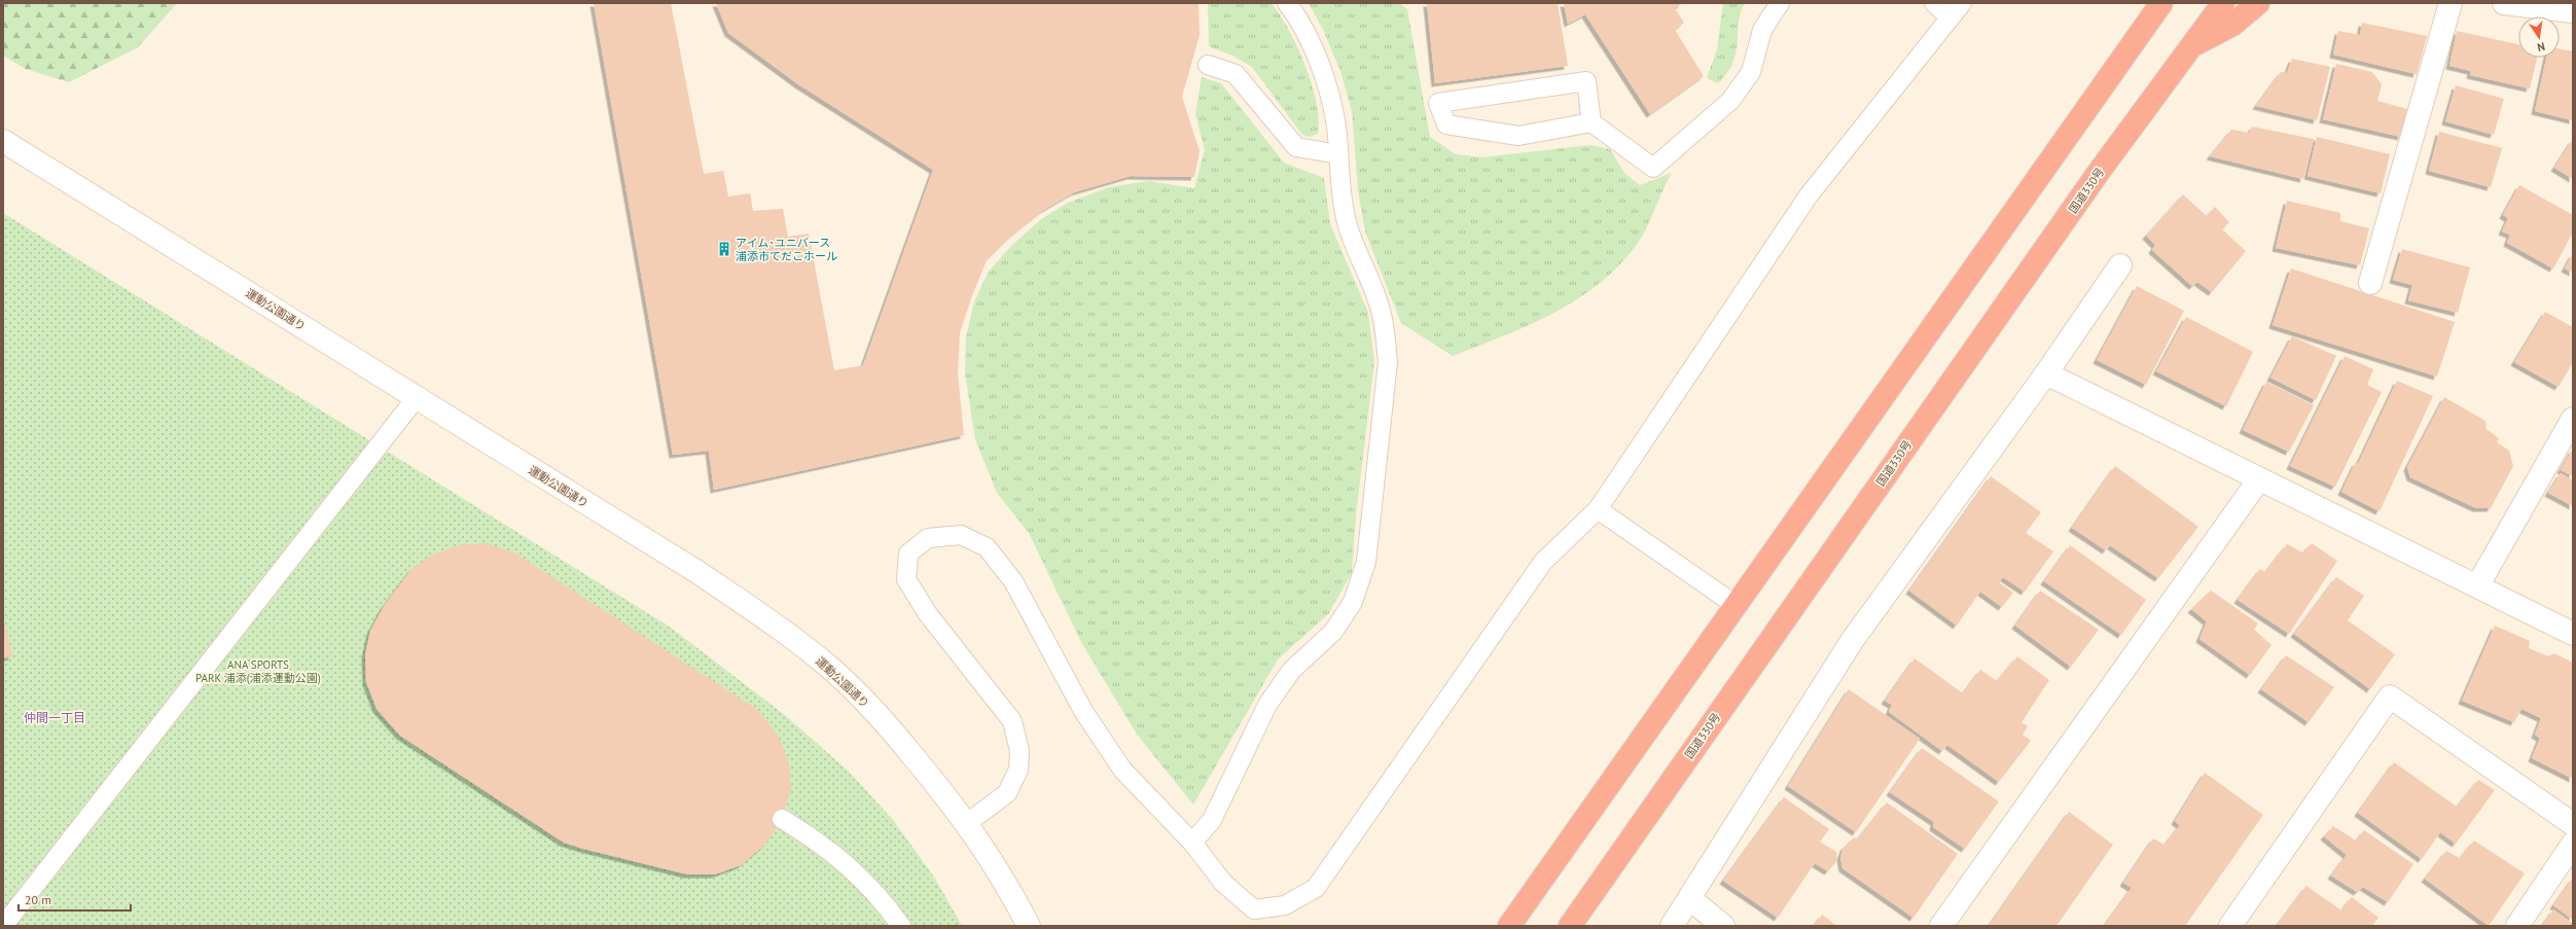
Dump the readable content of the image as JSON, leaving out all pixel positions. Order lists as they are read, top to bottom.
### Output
{
  "streets": {
    "highway": ["国道330号"],
    "street": ["運動公園通り"]
  },
  "districts": ["仲間一丁目"],
  "parks": ["ANA SPORTS PARK 浦添(浦添運動公園)"],
  "places": {
    "building": ["アイム･ユニバース 浦添市てだこホール"]
  },
  "scale_bar": "20 m",
  "north": "bottom"
}
